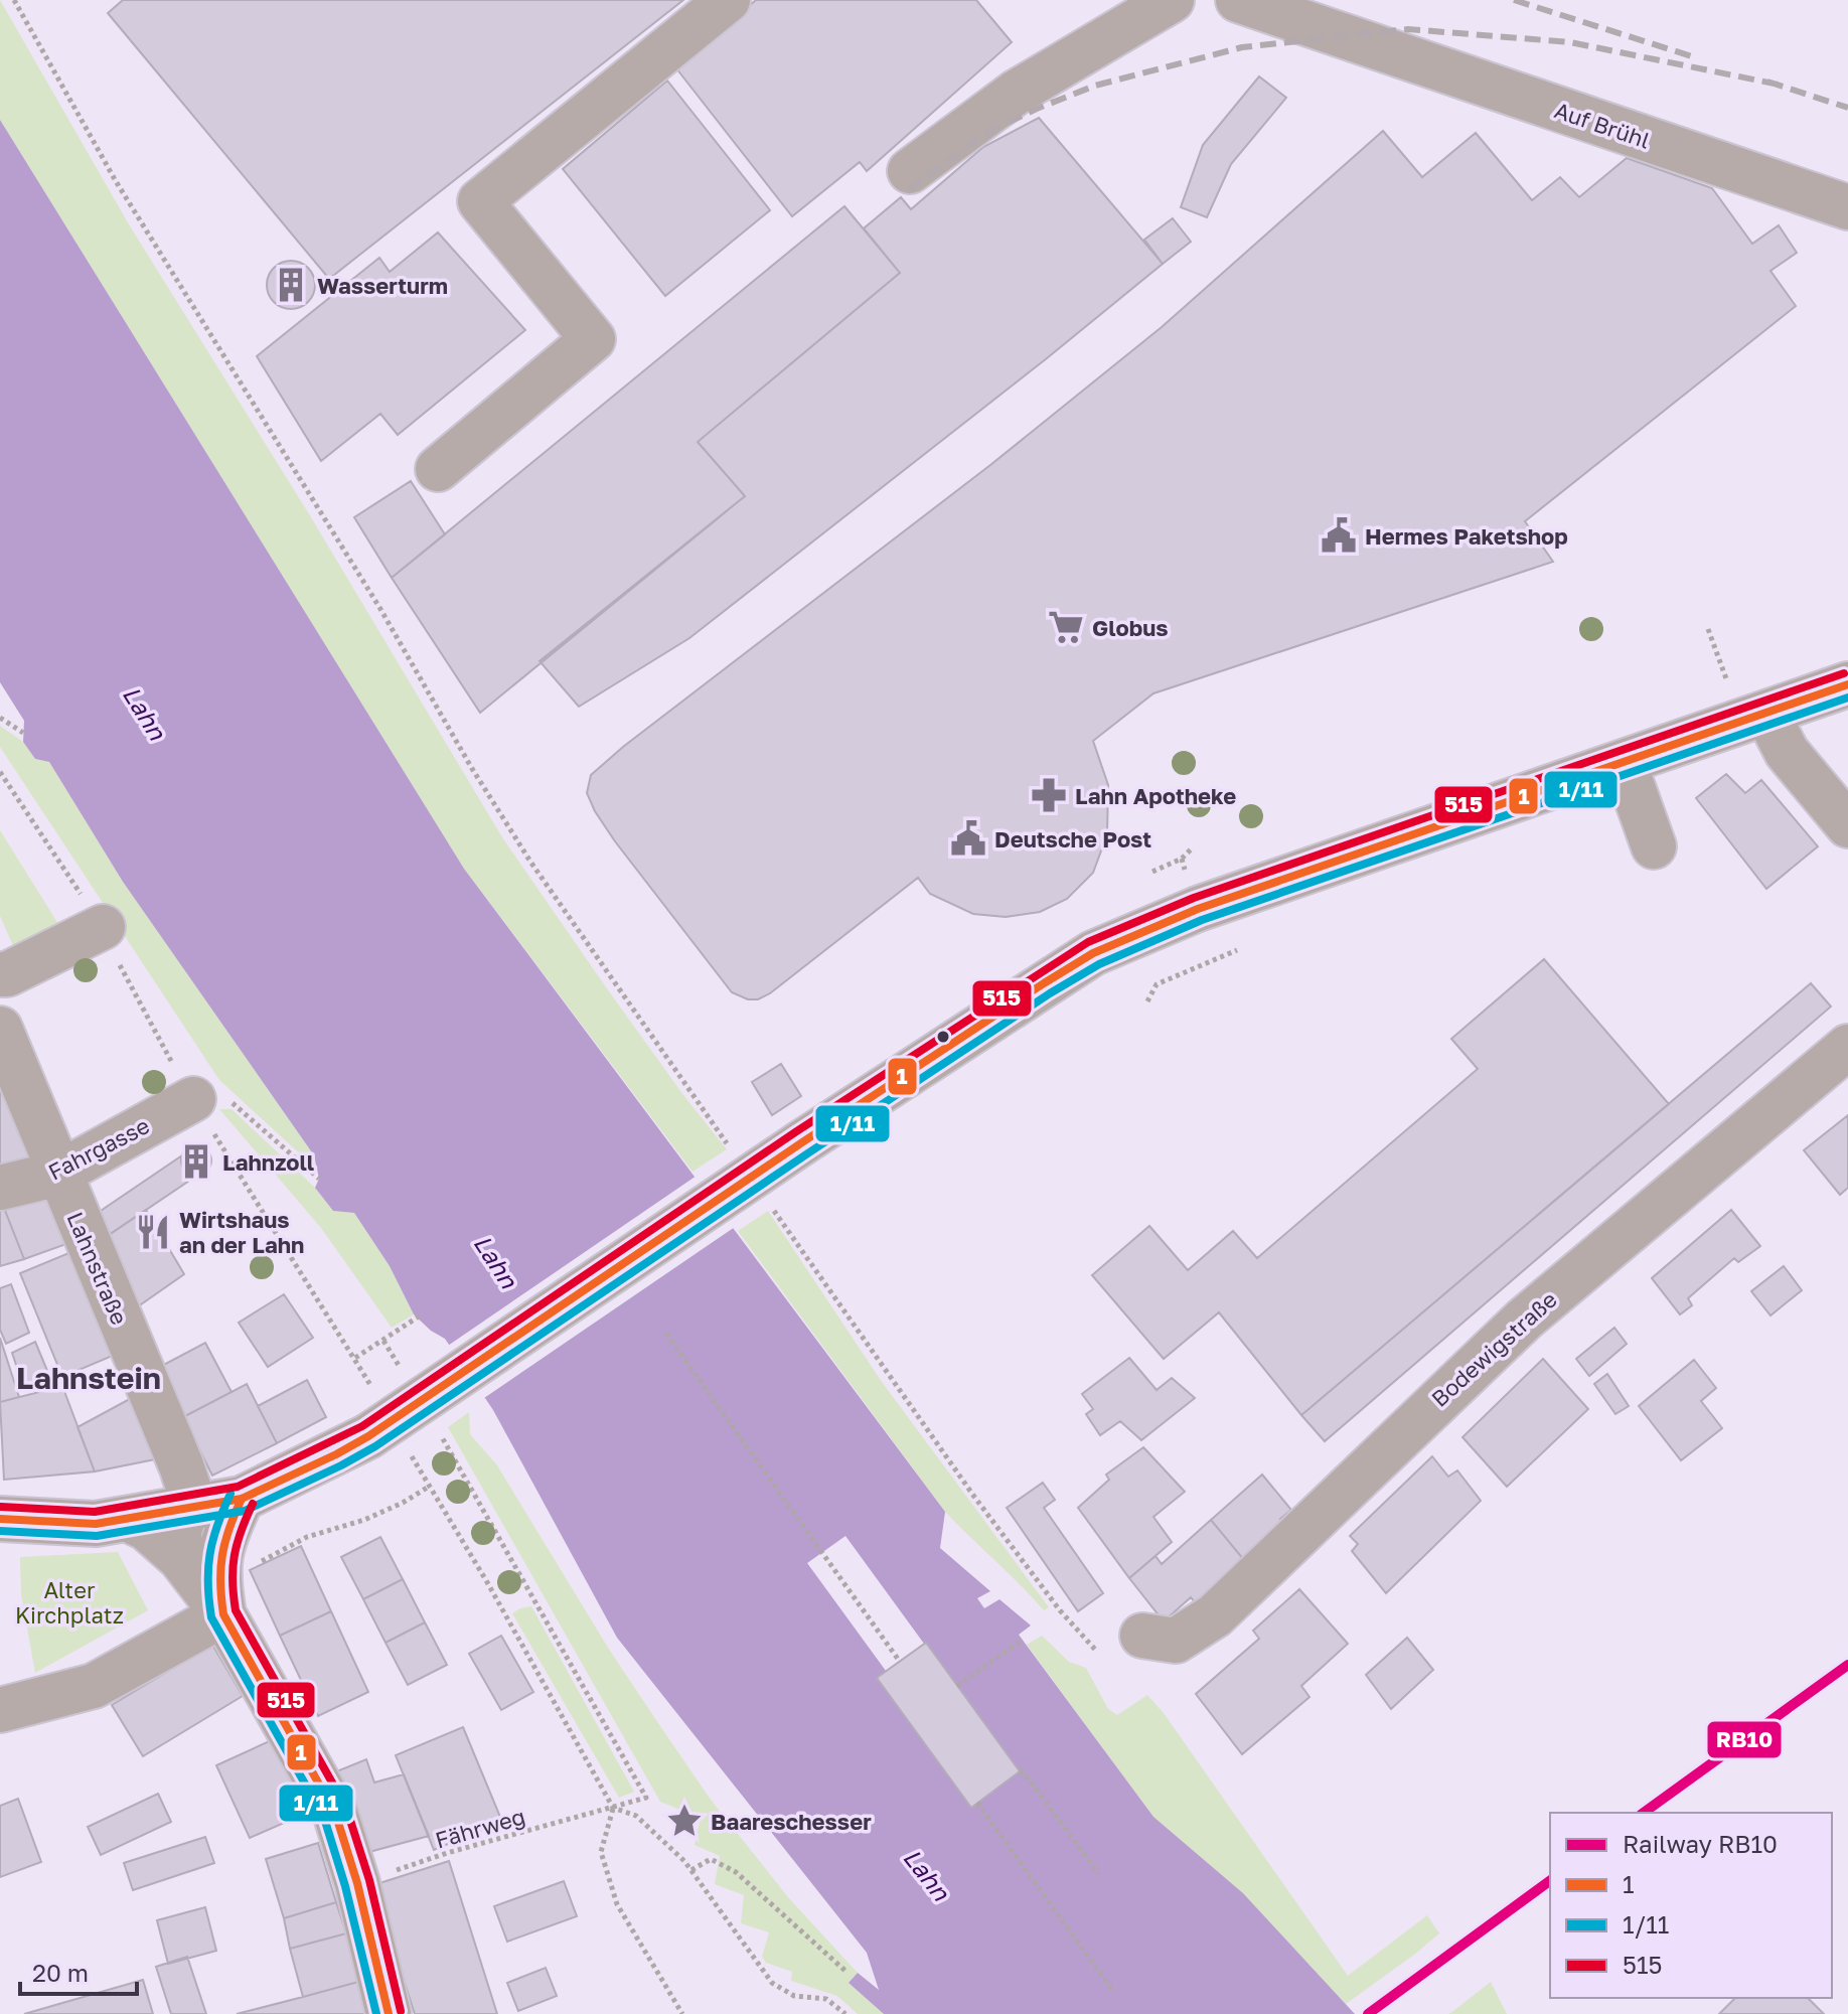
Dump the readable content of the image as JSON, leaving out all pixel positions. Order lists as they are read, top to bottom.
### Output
{
  "streets": {
    "street": [
      "Auf Brühl",
      "Fahrgasse",
      "Lahnstraße",
      "Bodewigstraße"
    ],
    "path": ["Fährweg"]
  },
  "crossings": [
    ["Fahrgasse", "Lahnstraße"]
  ],
  "districts": ["Lahnstein"],
  "water": ["Lahn"],
  "parks": ["Alter Kirchplatz"],
  "places": {
    "building": ["Wasserturm", "Lahnzoll"],
    "public building": ["Hermes Paketshop", "Deutsche Post"],
    "supermarket": ["Globus"],
    "pharmacy": ["Lahn Apotheke"],
    "restaurant": ["Wirtshaus an der Lahn"],
    "place": ["Baareschesser"]
  },
  "lines": [
    "transit line 515",
    "transit line 1",
    "transit line 1/11",
    "rail line RB10"
  ],
  "legend": [
    "Railway RB10",
    "1",
    "1/11",
    "515"
  ],
  "scale_bar": "20 m"
}
